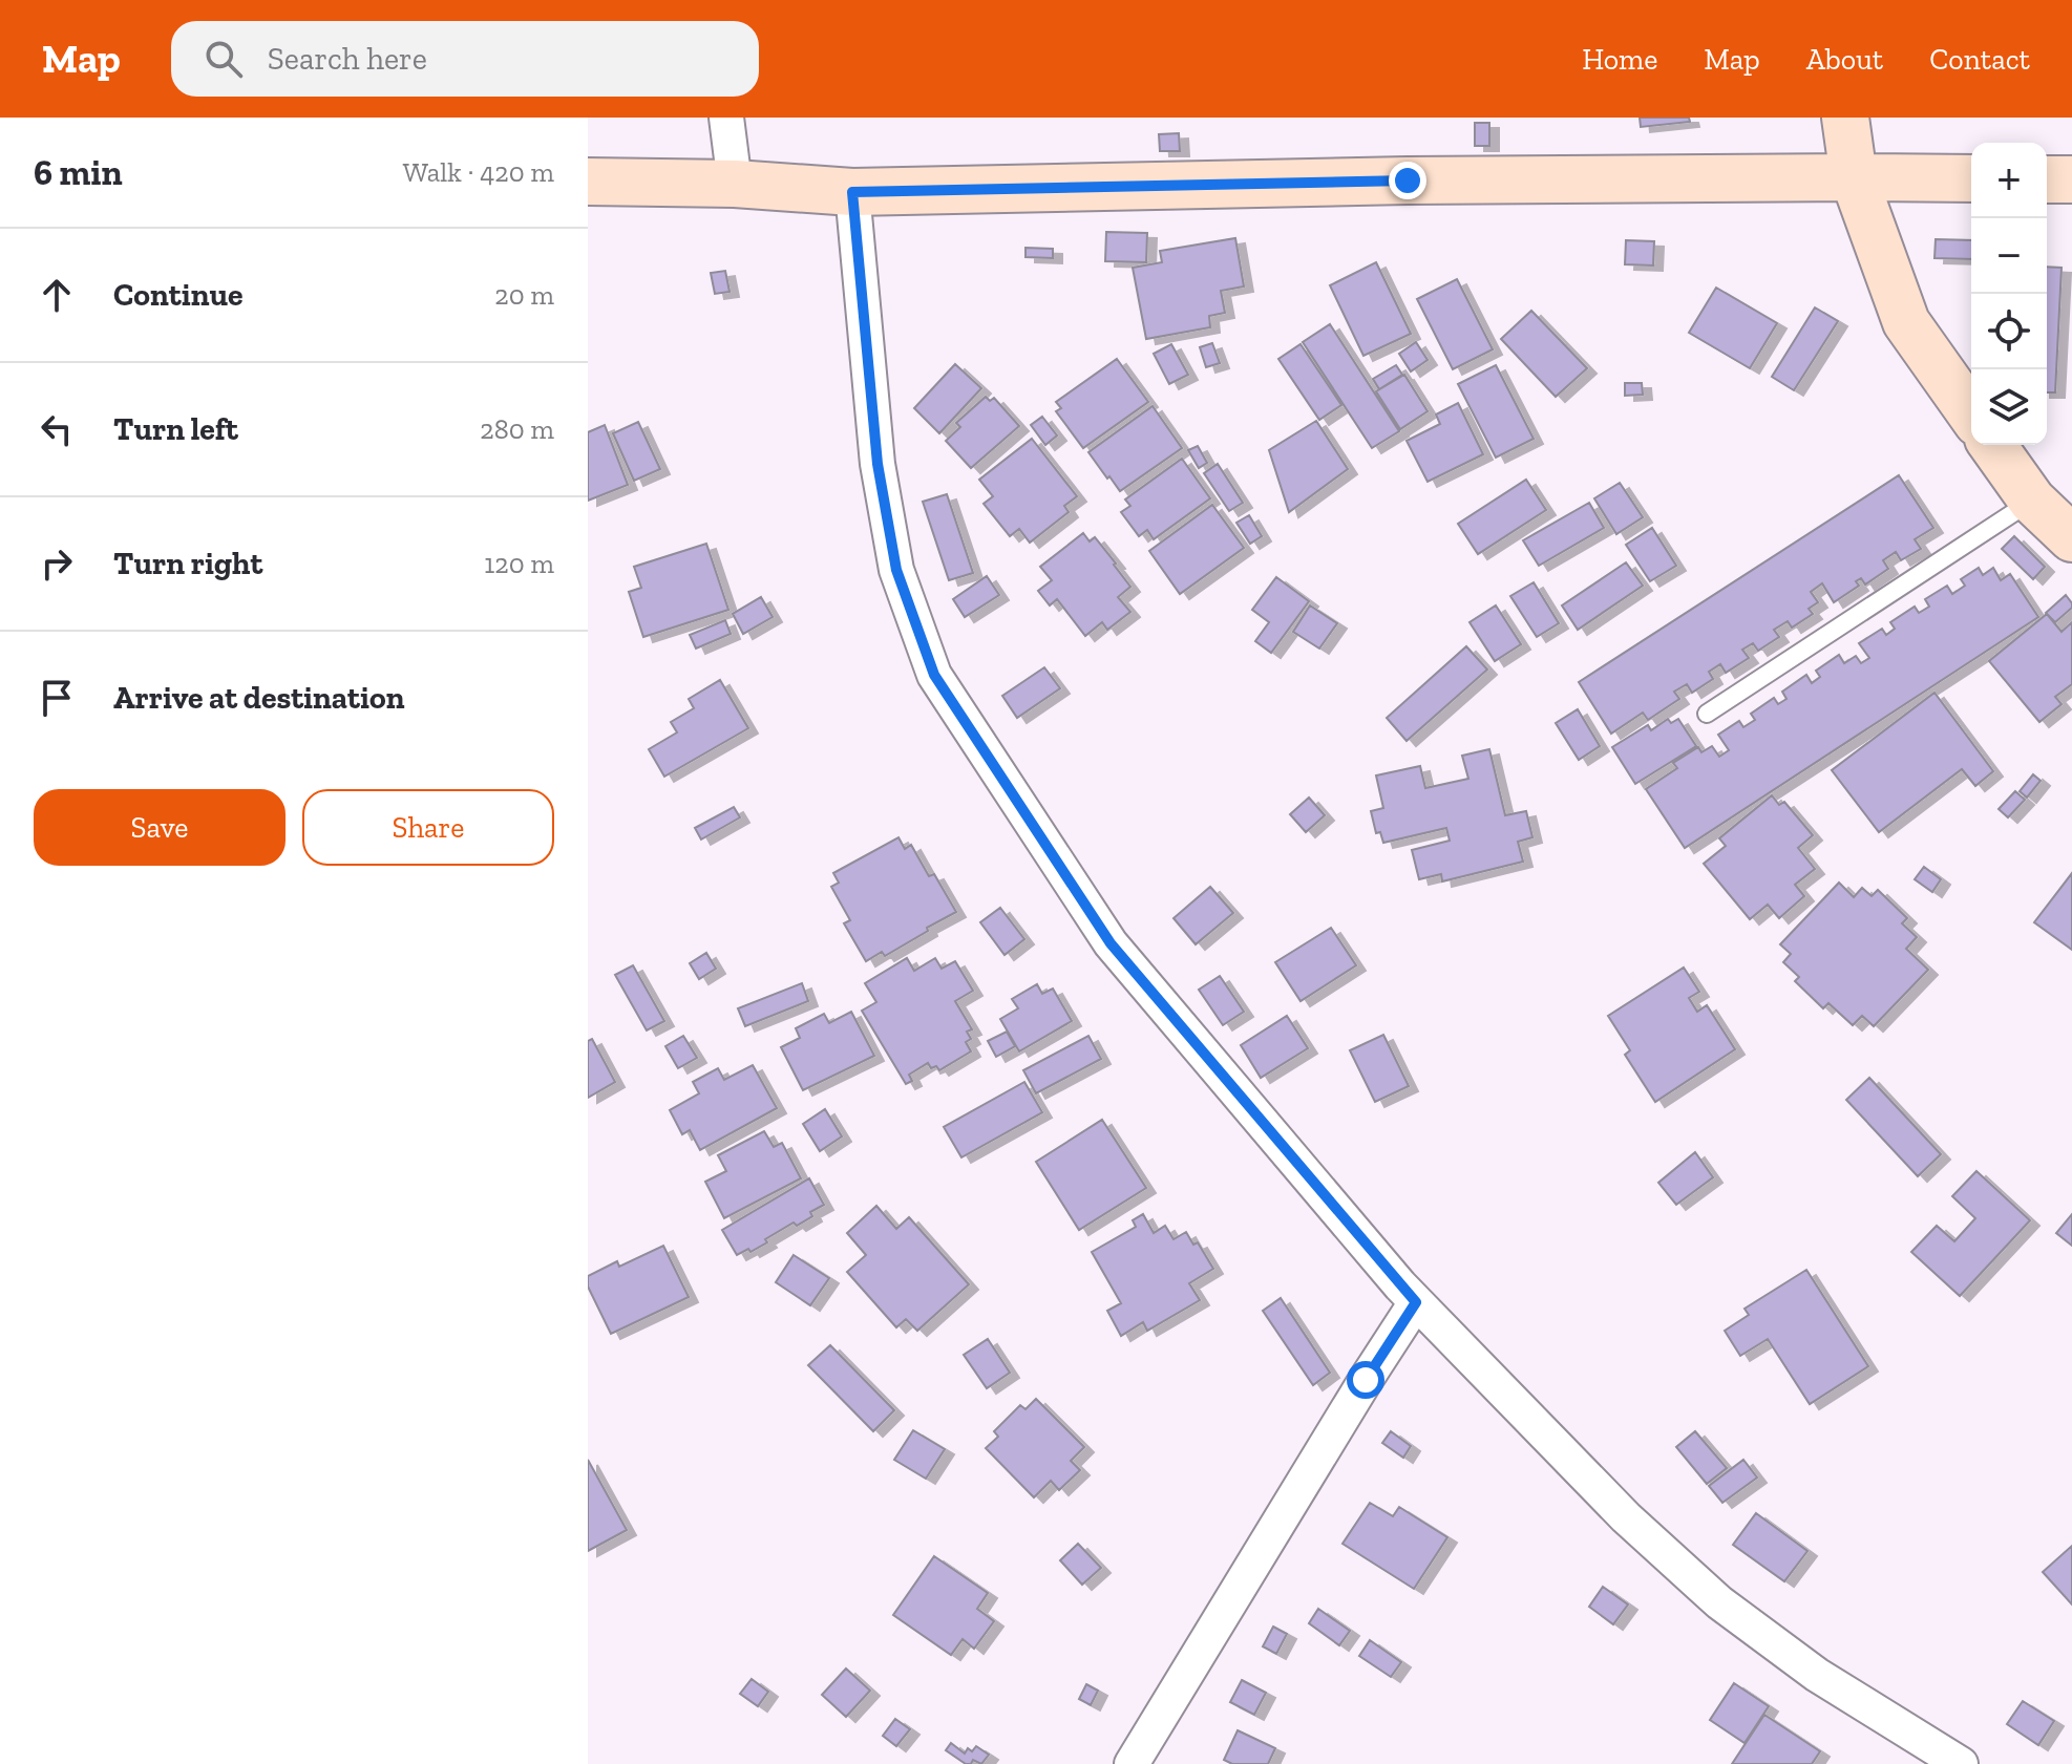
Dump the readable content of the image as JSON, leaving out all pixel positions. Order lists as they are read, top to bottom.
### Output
{
  "page": {
    "header": "Map",
    "search": "Search here",
    "nav": [
      "Home",
      "Map",
      "About",
      "Contact"
    ],
    "heading": ["6 min", "Walk · 420 m"],
    "map_buttons": ["+", "−"],
    "list": [
      ["Continue", "20 m"],
      ["Turn left", "280 m"],
      ["Turn right", "120 m"],
      "Arrive at destination"
    ],
    "buttons": ["Save", "Share"]
  }
}
